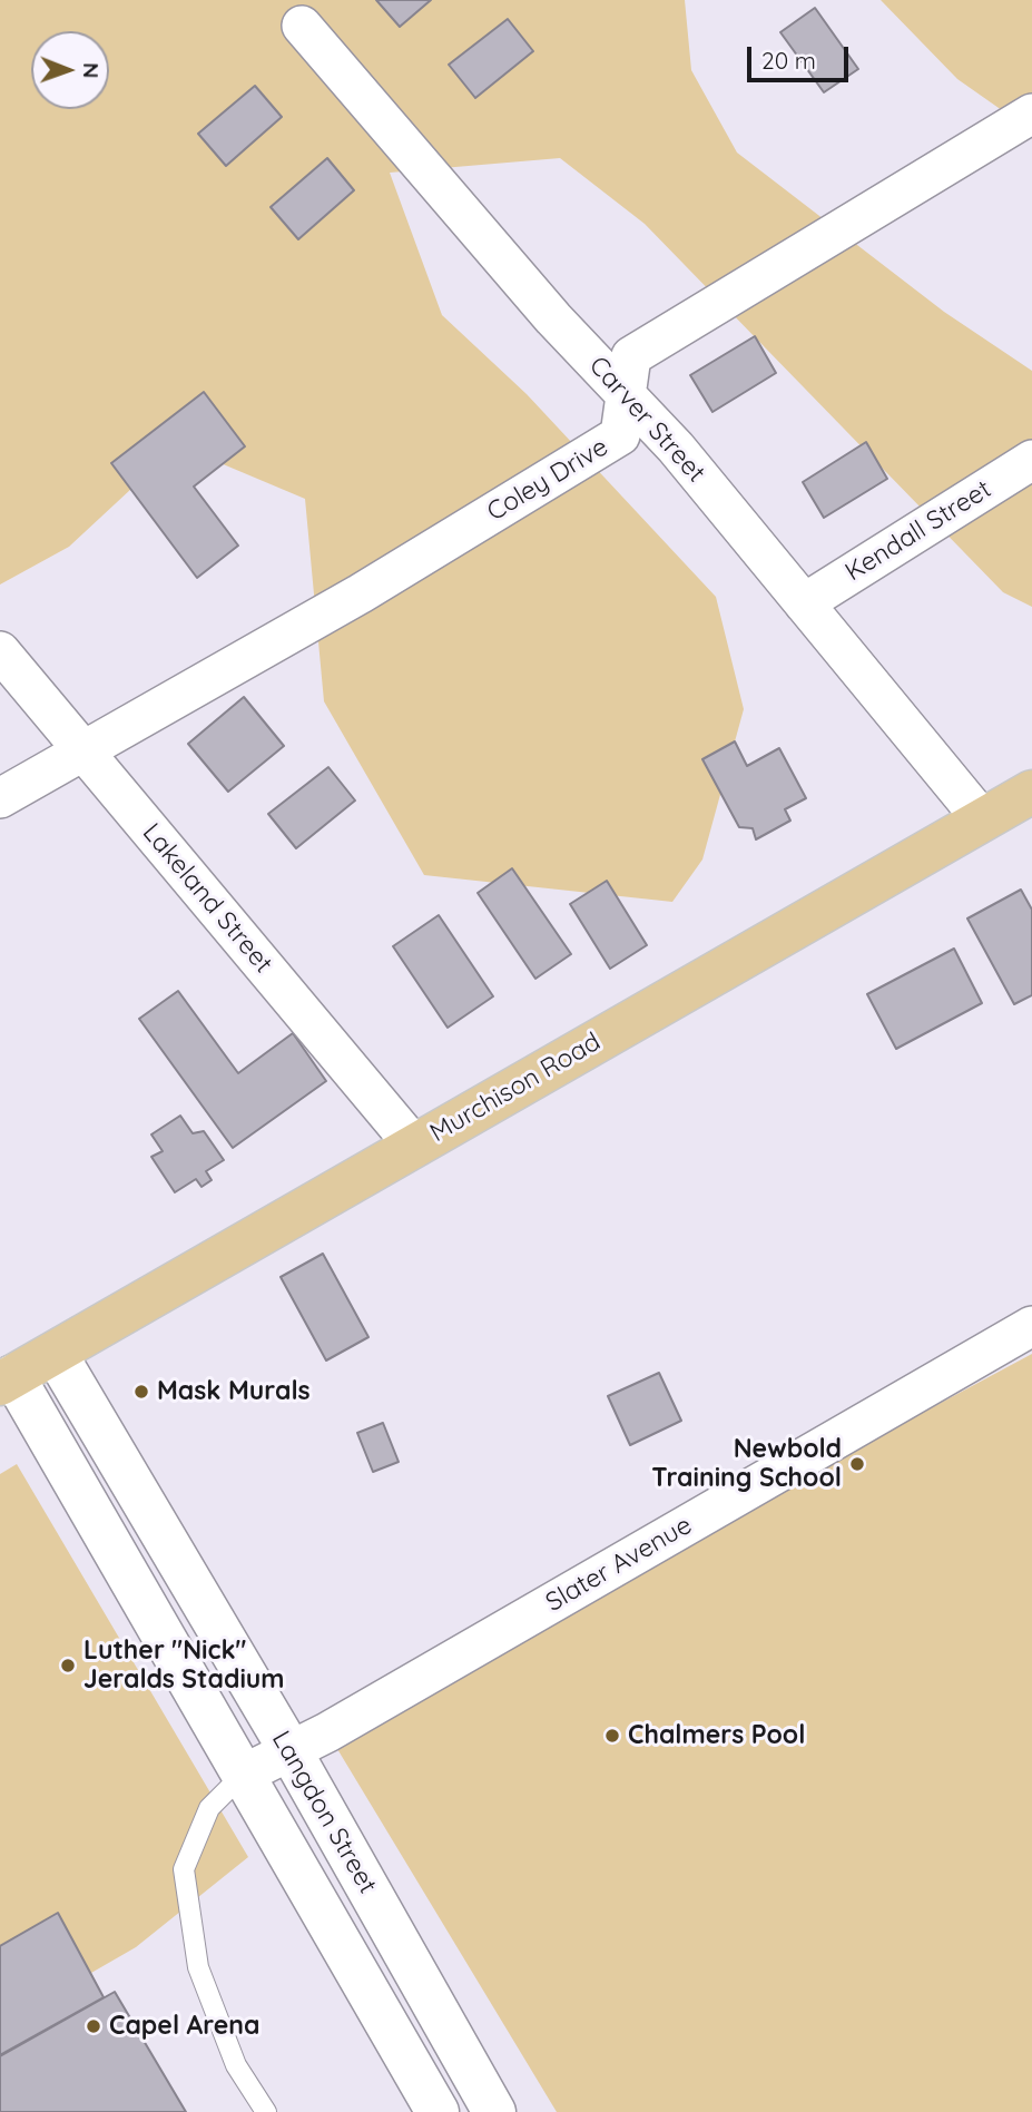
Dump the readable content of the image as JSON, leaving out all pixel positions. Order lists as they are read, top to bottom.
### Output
{
  "streets": {
    "main road": ["Murchison Road"],
    "street": [
      "Carver Street",
      "Coley Drive",
      "Kendall Street",
      "Lakeland Street",
      "Slater Avenue",
      "Langdon Street"
    ]
  },
  "crossings": [
    ["Carver Street", "Coley Drive"],
    ["Carver Street", "Kendall Street"],
    ["Carver Street", "Murchison Road"],
    ["Coley Drive", "Lakeland Street"],
    ["Lakeland Street", "Murchison Road"],
    ["Murchison Road", "Langdon Street"],
    ["Slater Avenue", "Langdon Street"]
  ],
  "places": [
    "Mask Murals",
    "Newbold Training School",
    "Luther \"Nick\" Jeralds Stadium",
    "Chalmers Pool",
    "Capel Arena"
  ],
  "scale_bar": "20 m",
  "north": "right"
}
